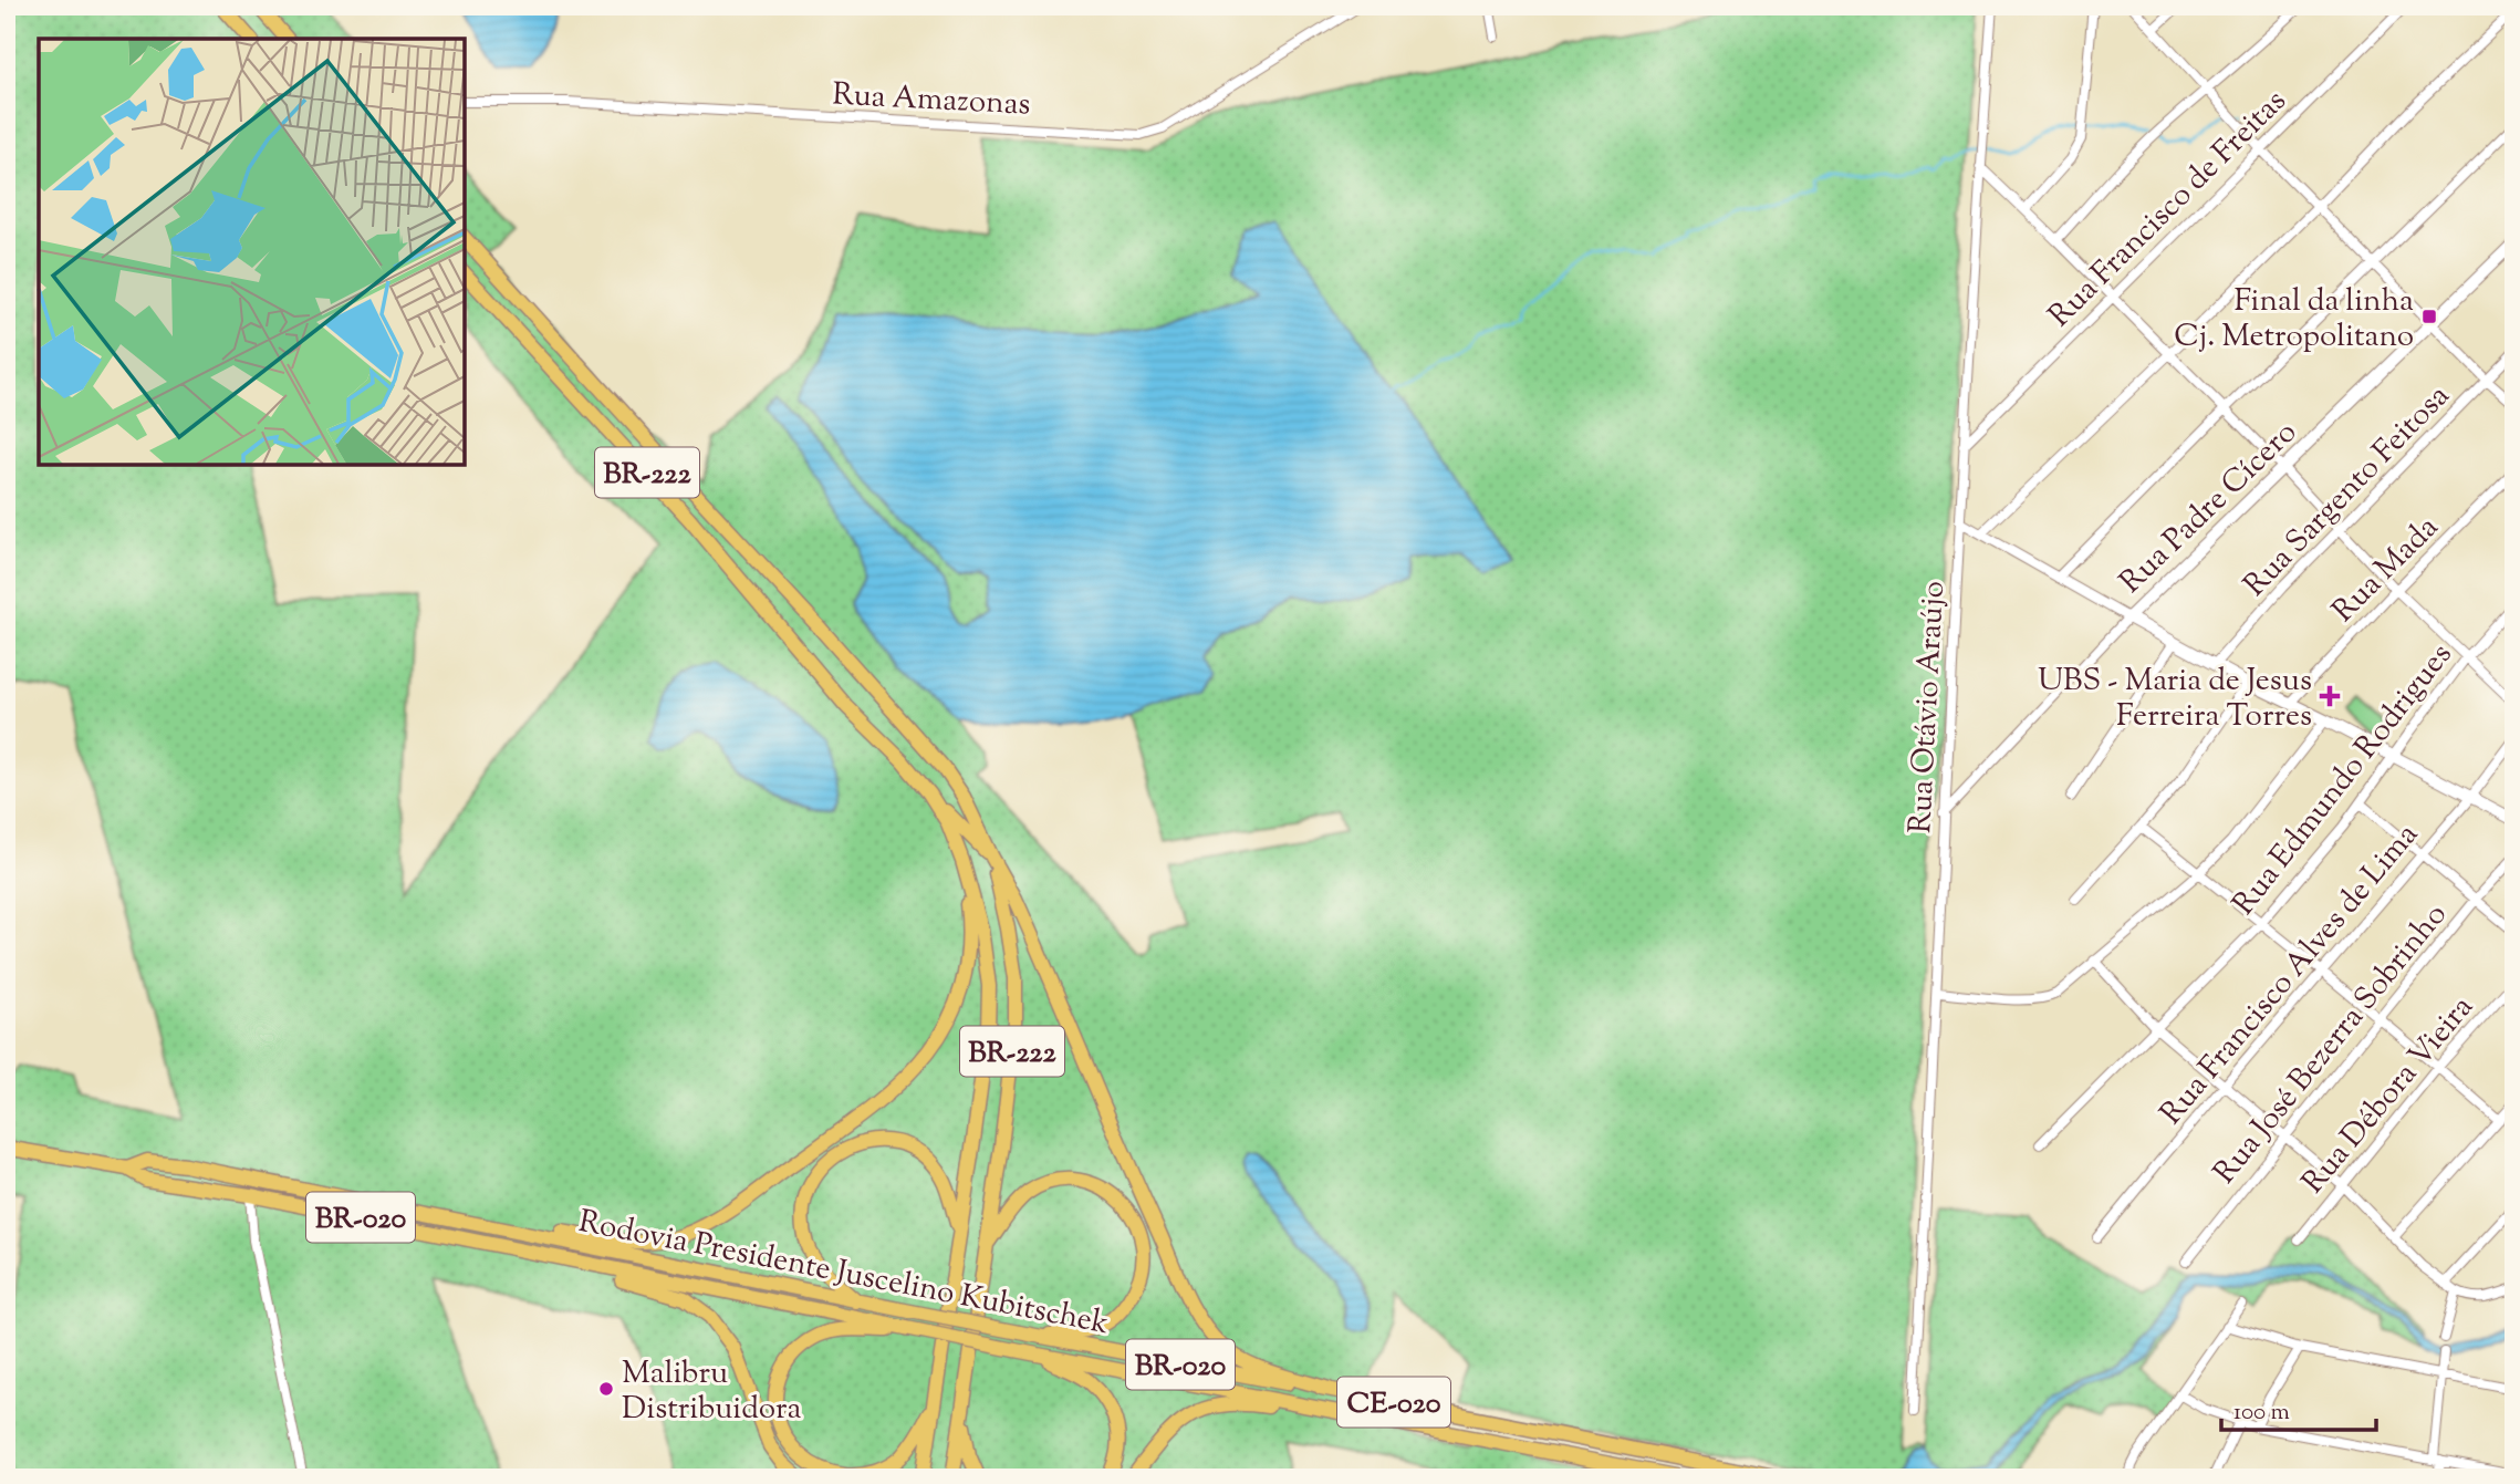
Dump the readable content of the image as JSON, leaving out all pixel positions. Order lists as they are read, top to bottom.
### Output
{
  "streets": {
    "highway": [
      "BR-222",
      "BR-020",
      "Rodovia Presidente Juscelino Kubitschek",
      "CE-020"
    ],
    "street": [
      "Rua Amazonas",
      "Rua Francisco de Freitas",
      "Rua Sargento Feitosa",
      "Rua Padre Cícero",
      "Rua Mada",
      "Rua Otávio Araújo",
      "Rua Edmundo Rodrigues",
      "Rua Francisco Alves de Lima",
      "Rua José Bezerra Sobrinho",
      "Rua Débora Vieira"
    ]
  },
  "crossings": [
    ["Rua Francisco de Freitas", "Rua Otávio Araújo"],
    ["Rua Padre Cícero", "Rua Otávio Araújo"]
  ],
  "places": {
    "transit": ["Final da linha Cj. Metropolitano"],
    "health": ["UBS - Maria de Jesus Ferreira Torres"],
    "other": ["Malibru Distribuidora"]
  },
  "scale_bar": "100 m"
}
